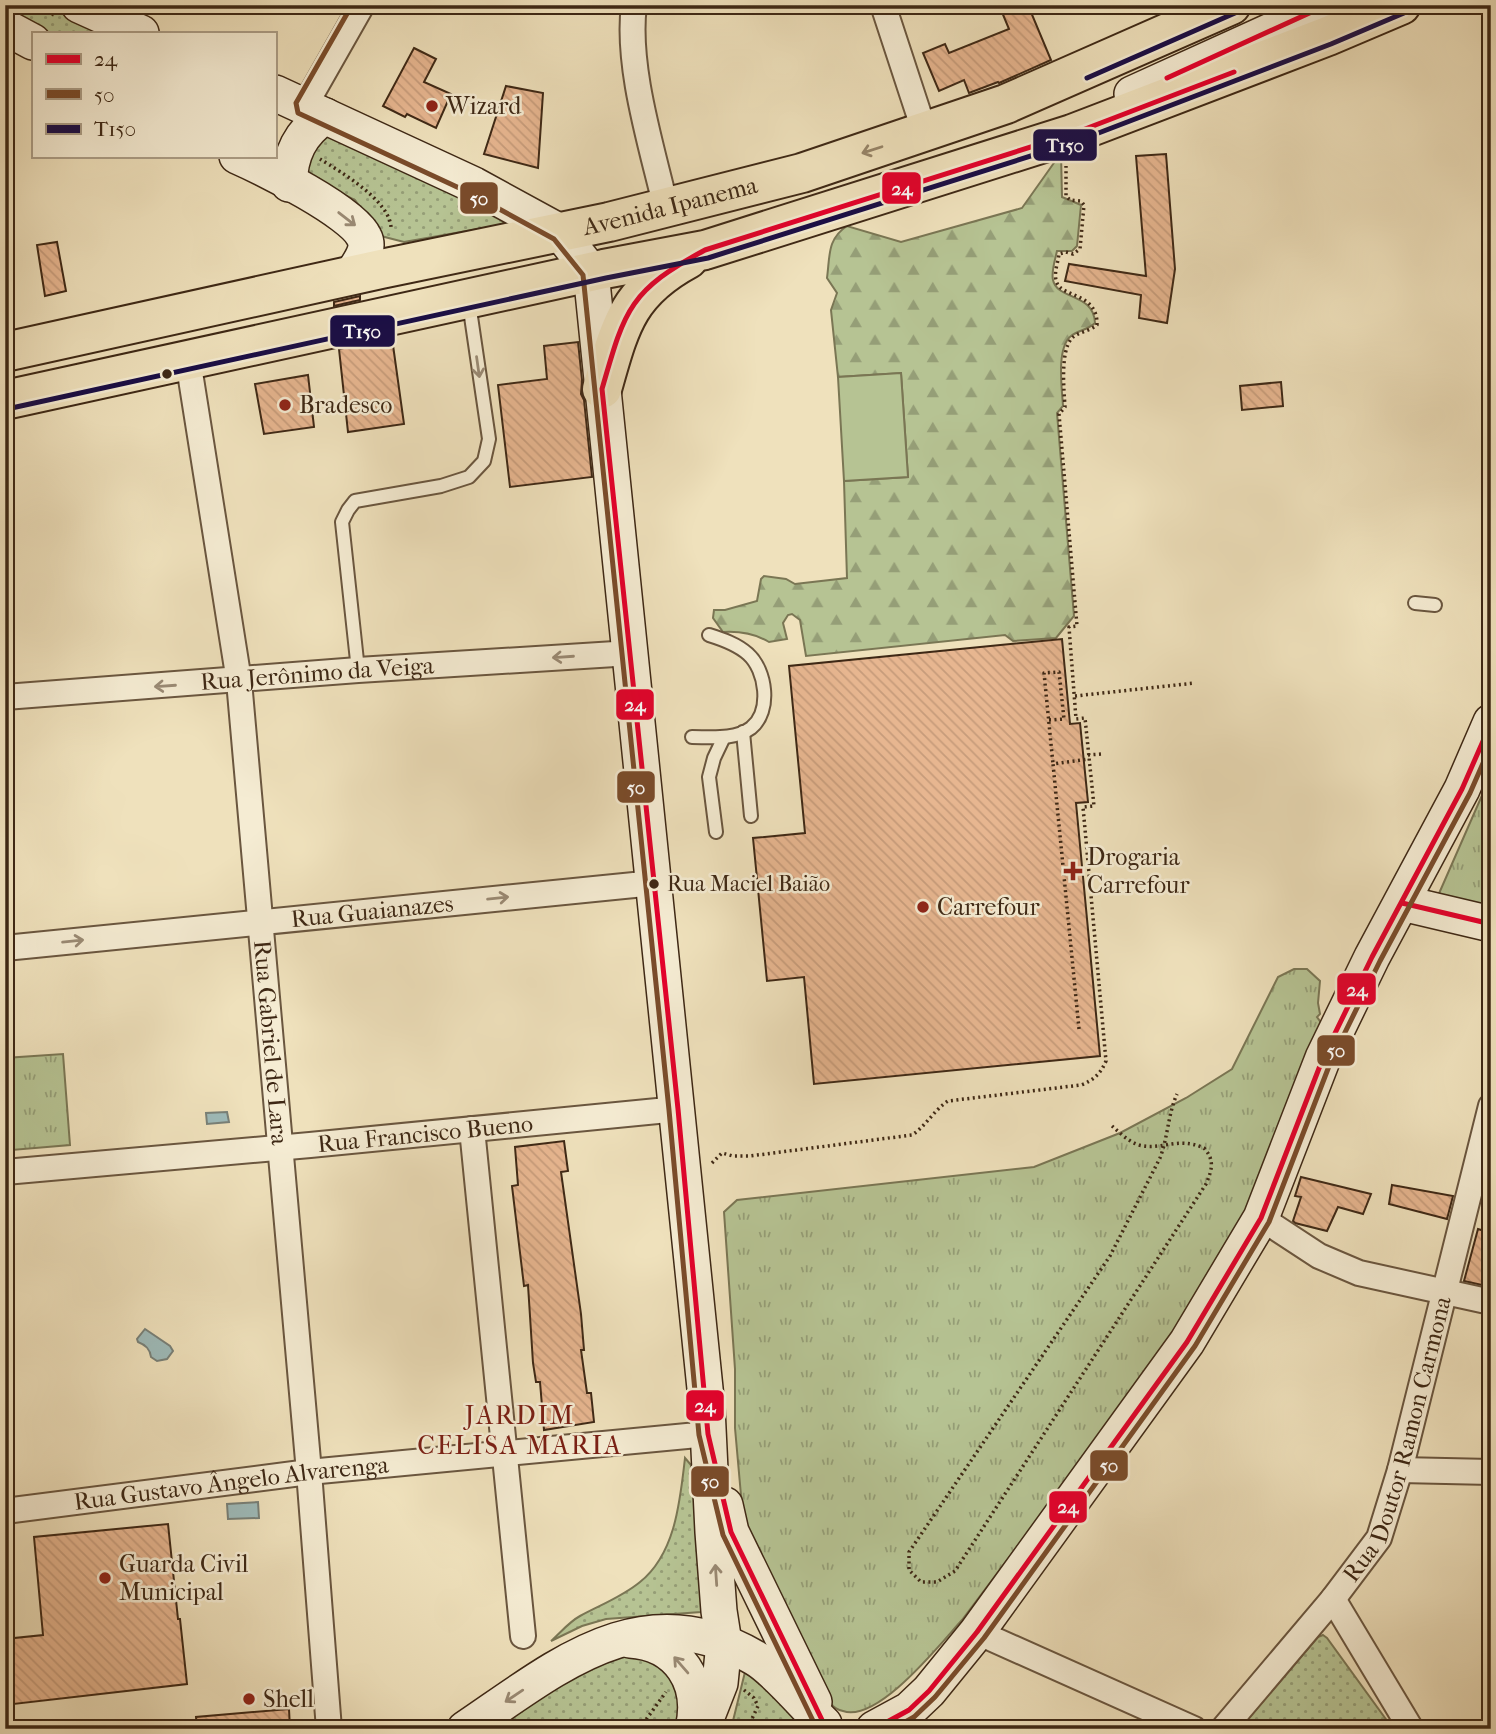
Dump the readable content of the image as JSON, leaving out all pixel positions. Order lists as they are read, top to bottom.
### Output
{
  "streets": {
    "main road": ["Avenida Ipanema"],
    "street": [
      "Rua Jerônimo da Veiga",
      "Rua Guaianazes",
      "Rua Gabriel de Lara",
      "Rua Francisco Bueno",
      "Rua Doutor Ramon Carmona",
      "Rua Gustavo Ângelo Alvarenga"
    ]
  },
  "crossings": [
    ["Avenida Ipanema", "Rua Gabriel de Lara"],
    ["Rua Jerônimo da Veiga", "Rua Gabriel de Lara"],
    ["Rua Guaianazes", "Rua Gabriel de Lara"],
    ["Rua Gabriel de Lara", "Rua Francisco Bueno"],
    ["Rua Gabriel de Lara", "Rua Gustavo Ângelo Alvarenga"]
  ],
  "one_way": ["Rua Jerônimo da Veiga", "Rua Guaianazes"],
  "districts": ["JARDIM CELISA MARIA"],
  "places": {
    "other": [
      "Wizard",
      "Bradesco",
      "Rua Maciel Baião",
      "Carrefour",
      "Guarda Civil Municipal",
      "Shell"
    ],
    "health": ["Drogaria Carrefour"]
  },
  "lines": ["transit line 24", "transit line 50", "transit line T150"],
  "legend": ["24", "50", "T150"]
}
